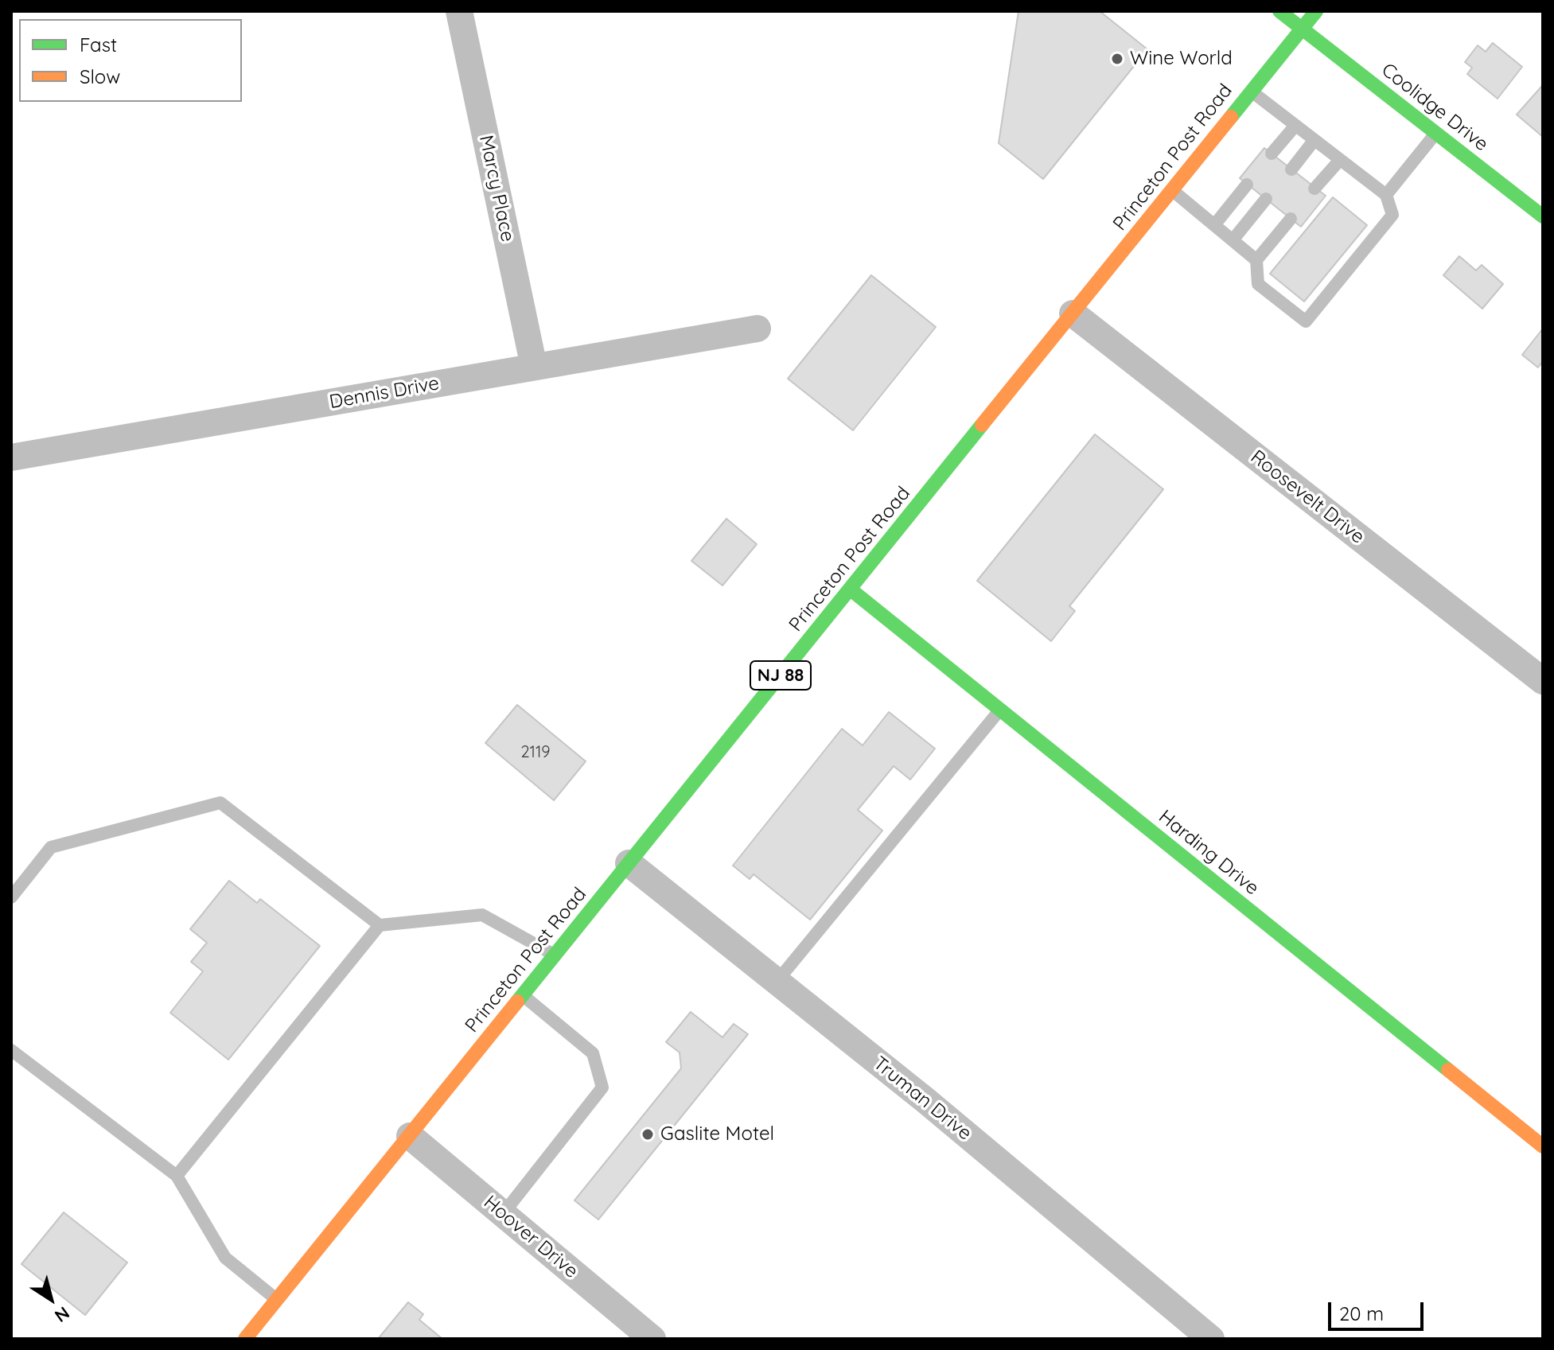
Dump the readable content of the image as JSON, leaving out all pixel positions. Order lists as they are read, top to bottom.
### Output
{
  "streets": {
    "main road": [
      "Coolidge Drive",
      "Princeton Post Road",
      "NJ 88",
      "Harding Drive"
    ],
    "street": [
      "Marcy Place",
      "Dennis Drive",
      "Roosevelt Drive",
      "Truman Drive",
      "Hoover Drive"
    ]
  },
  "crossings": [
    ["Coolidge Drive", "Princeton Post Road"],
    ["Princeton Post Road", "Roosevelt Drive"],
    ["Princeton Post Road", "Harding Drive"],
    ["Princeton Post Road", "Truman Drive"],
    ["Princeton Post Road", "Hoover Drive"],
    ["Marcy Place", "Dennis Drive"]
  ],
  "places": ["Wine World", "Gaslite Motel"],
  "house_numbers": ["2119"],
  "legend": ["Fast", "Slow"],
  "scale_bar": "20 m",
  "north": "bottom right"
}
